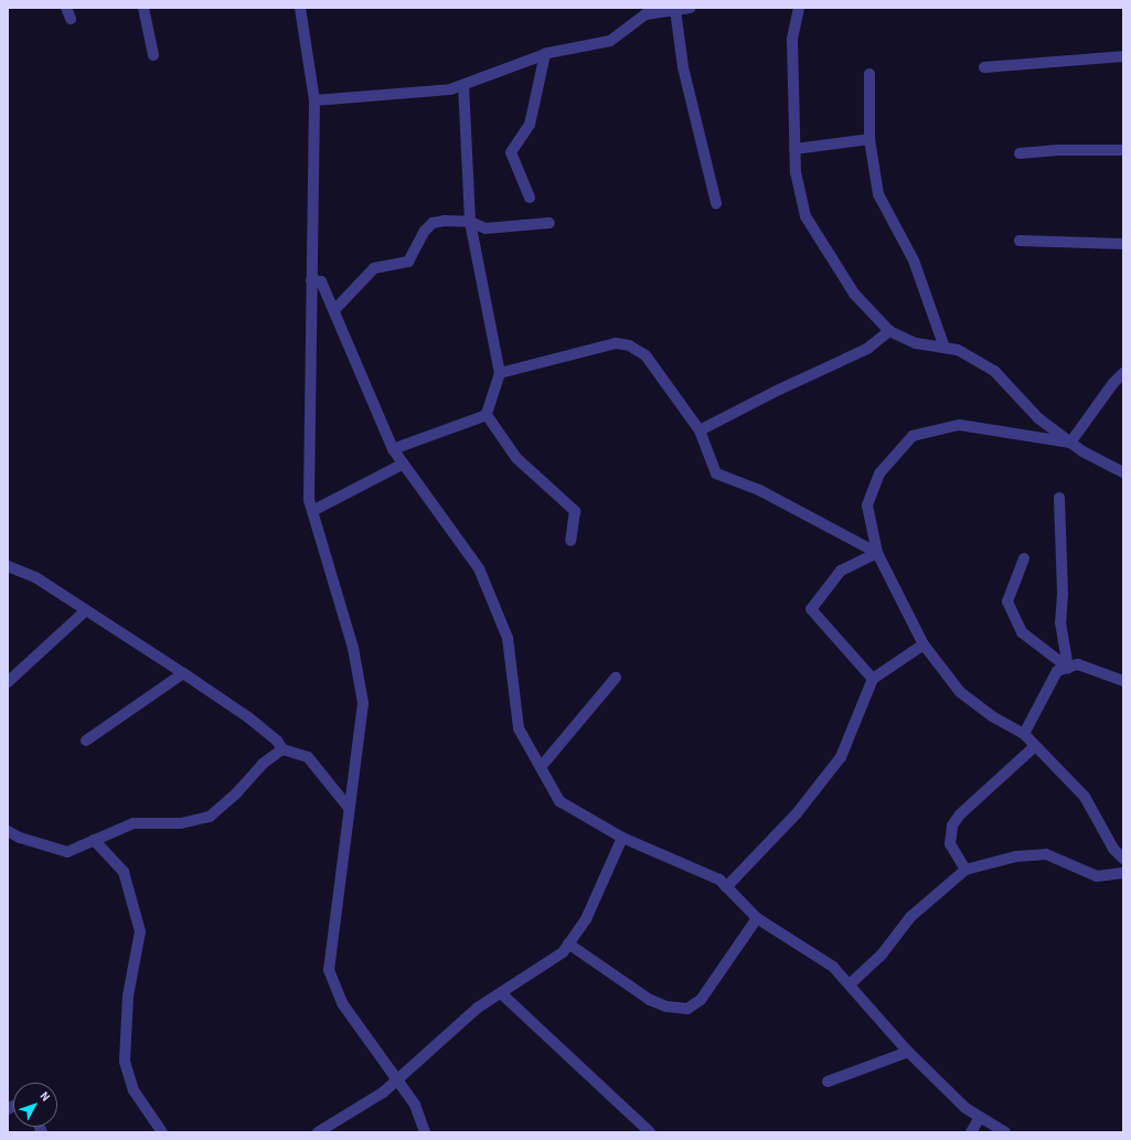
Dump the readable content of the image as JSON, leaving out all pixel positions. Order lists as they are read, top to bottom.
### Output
{
  "north": "top right"
}
